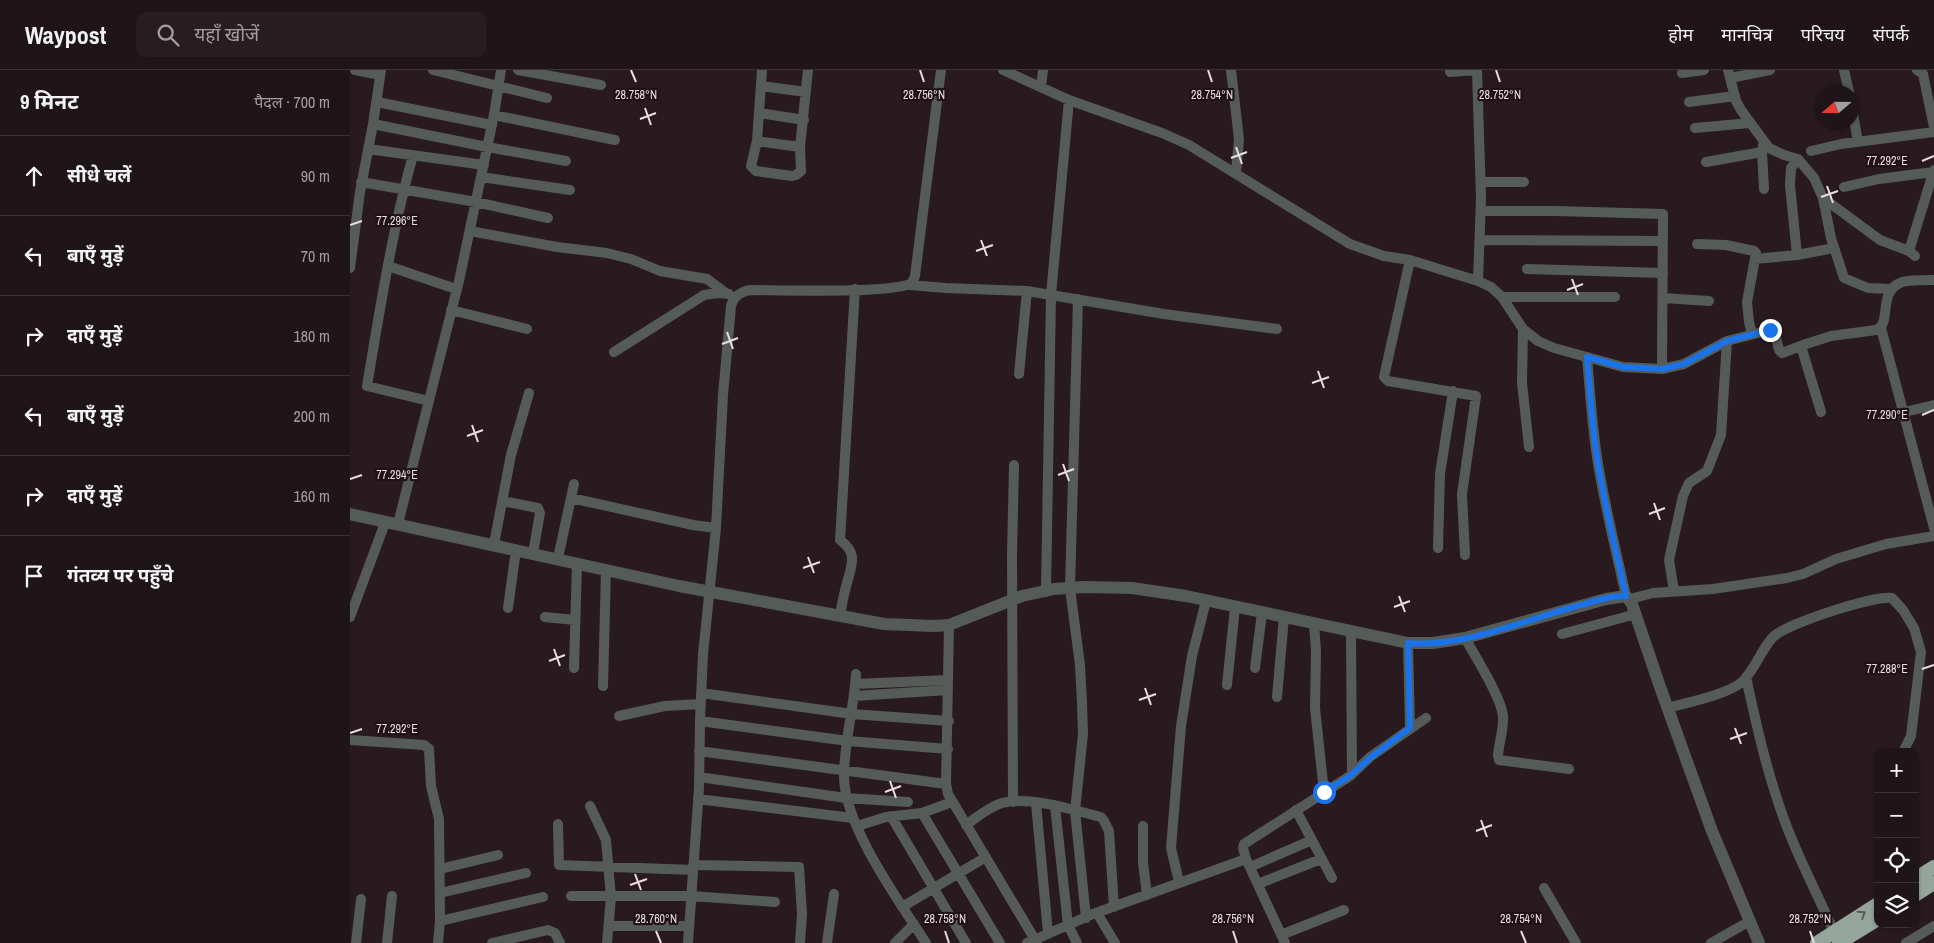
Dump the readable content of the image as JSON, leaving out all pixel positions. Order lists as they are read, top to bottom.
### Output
{
  "north": "left",
  "page": {
    "header": "Waypost",
    "search": "यहाँ खोजें",
    "nav": [
      "होम",
      "मानचित्र",
      "परिचय",
      "संपर्क"
    ],
    "heading": ["9 मिनट", "पैदल · 700 m"],
    "list": [
      ["सीधे चलें", "90 m"],
      ["बाएँ मुड़ें", "70 m"],
      ["दाएँ मुड़ें", "180 m"],
      ["बाएँ मुड़ें", "200 m"],
      ["दाएँ मुड़ें", "160 m"],
      "गंतव्य पर पहुँचे"
    ],
    "map_buttons": ["+", "−"]
  },
  "coordinates": [
    "28.758°N",
    "28.756°N",
    "28.754°N",
    "28.752°N",
    "77.292°E",
    "77.296°E",
    "77.290°E",
    "77.294°E",
    "77.288°E",
    "28.760°N"
  ]
}
